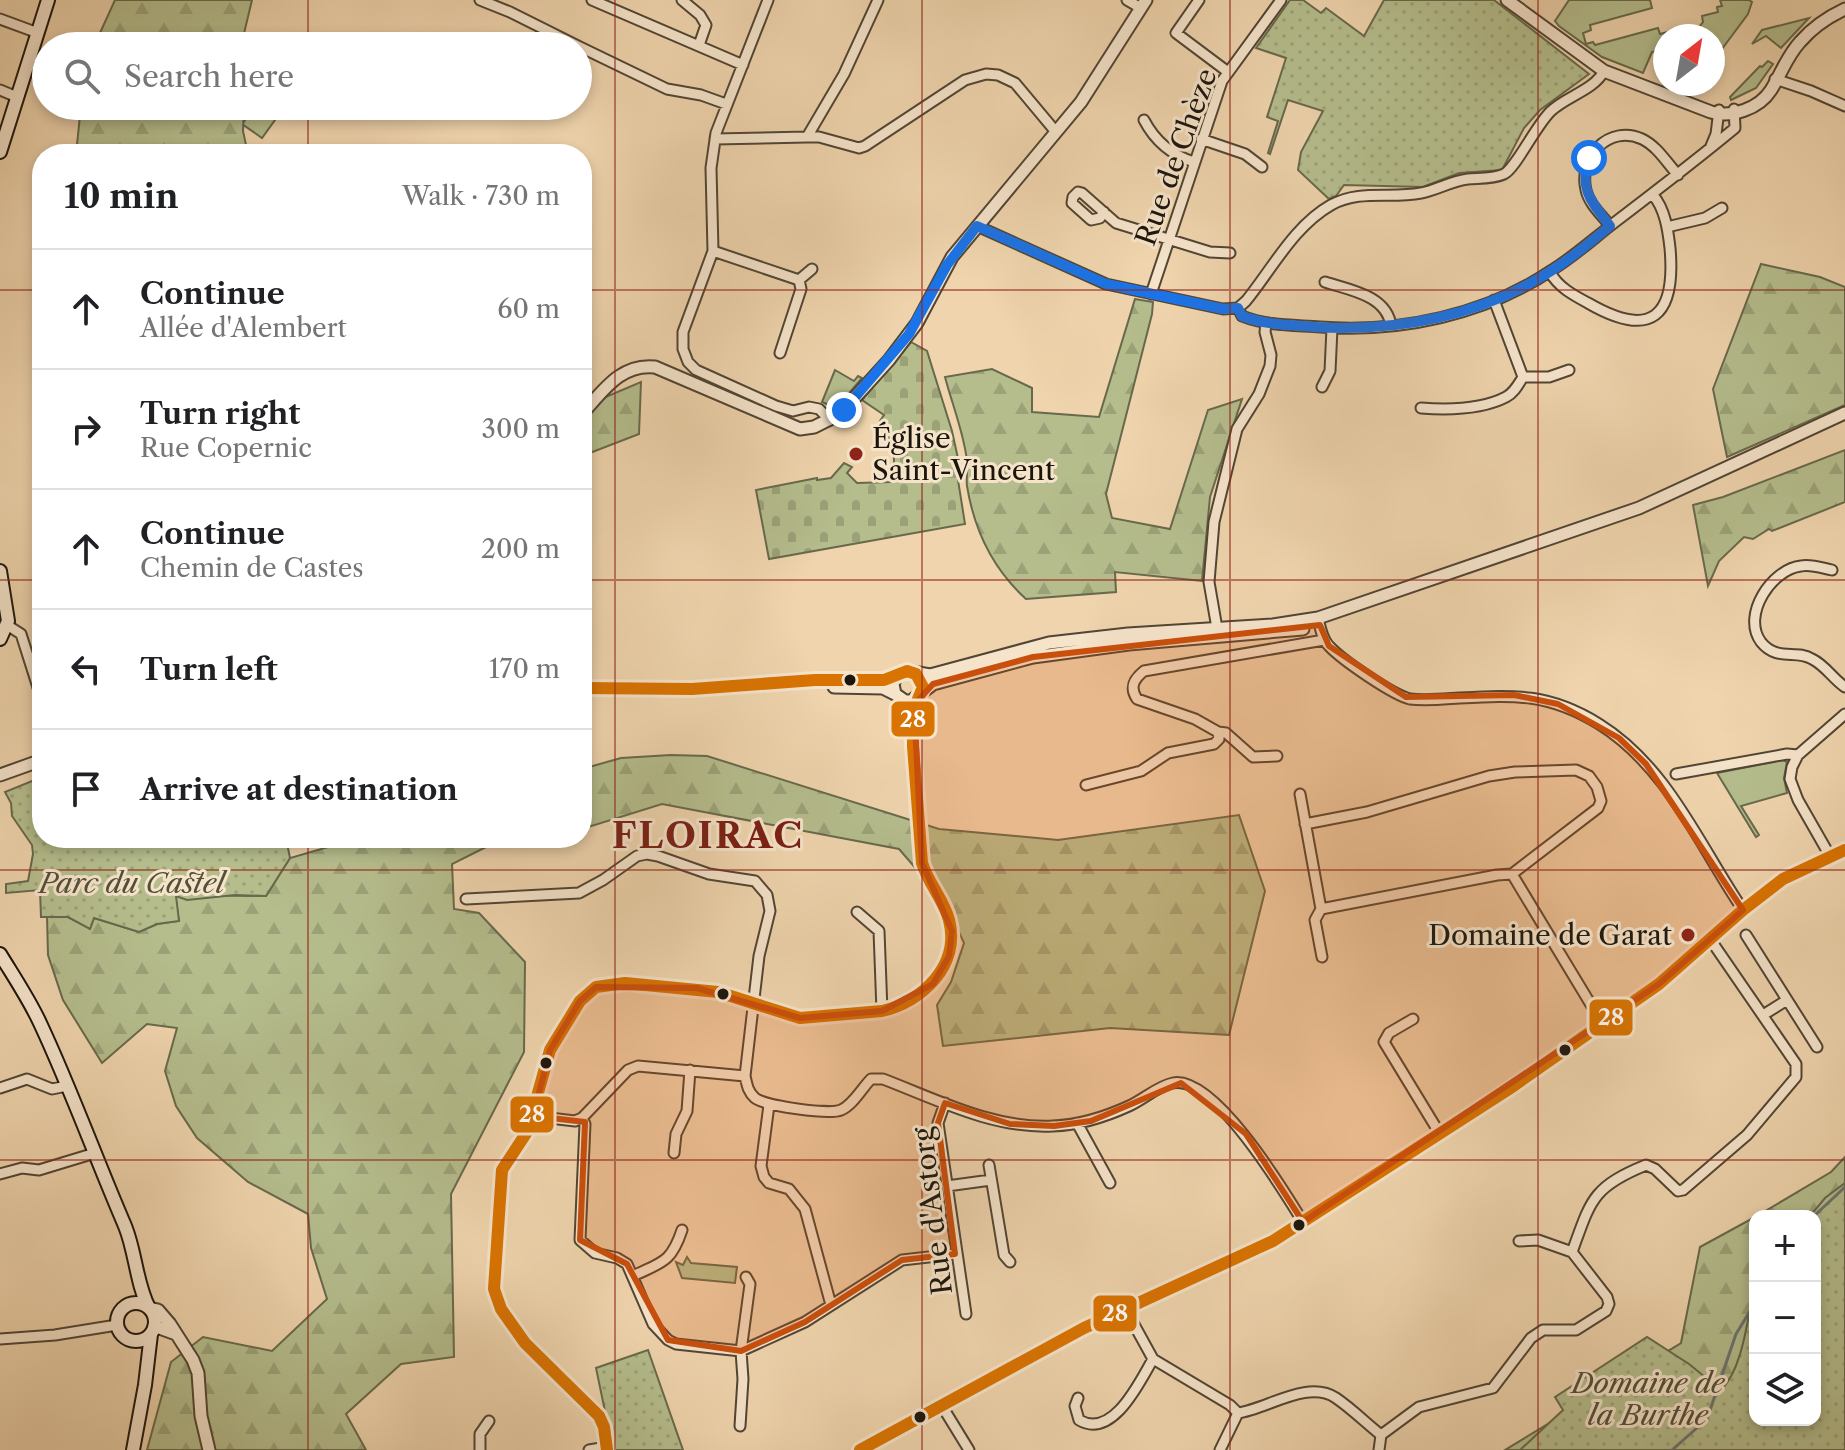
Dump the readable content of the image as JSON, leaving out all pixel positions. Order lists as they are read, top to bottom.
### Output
{
  "streets": {
    "street": ["Rue de Chèze", "Rue d'Astorg"]
  },
  "districts": ["FLOIRAC"],
  "parks": ["Parc du Castel", "Domaine de la Burthe"],
  "places": ["Église Saint-Vincent", "Domaine de Garat"],
  "lines": ["transit line 28"],
  "north": "top right",
  "page": {
    "search": "Search here",
    "heading": ["10 min", "Walk · 730 m"],
    "list": [
      ["Continue", "Allée d'Alembert", "60 m"],
      ["Turn right", "Rue Copernic", "300 m"],
      ["Continue", "Chemin de Castes", "200 m"],
      ["Turn left", "170 m"],
      "Arrive at destination"
    ],
    "map_buttons": ["+", "−"]
  }
}
